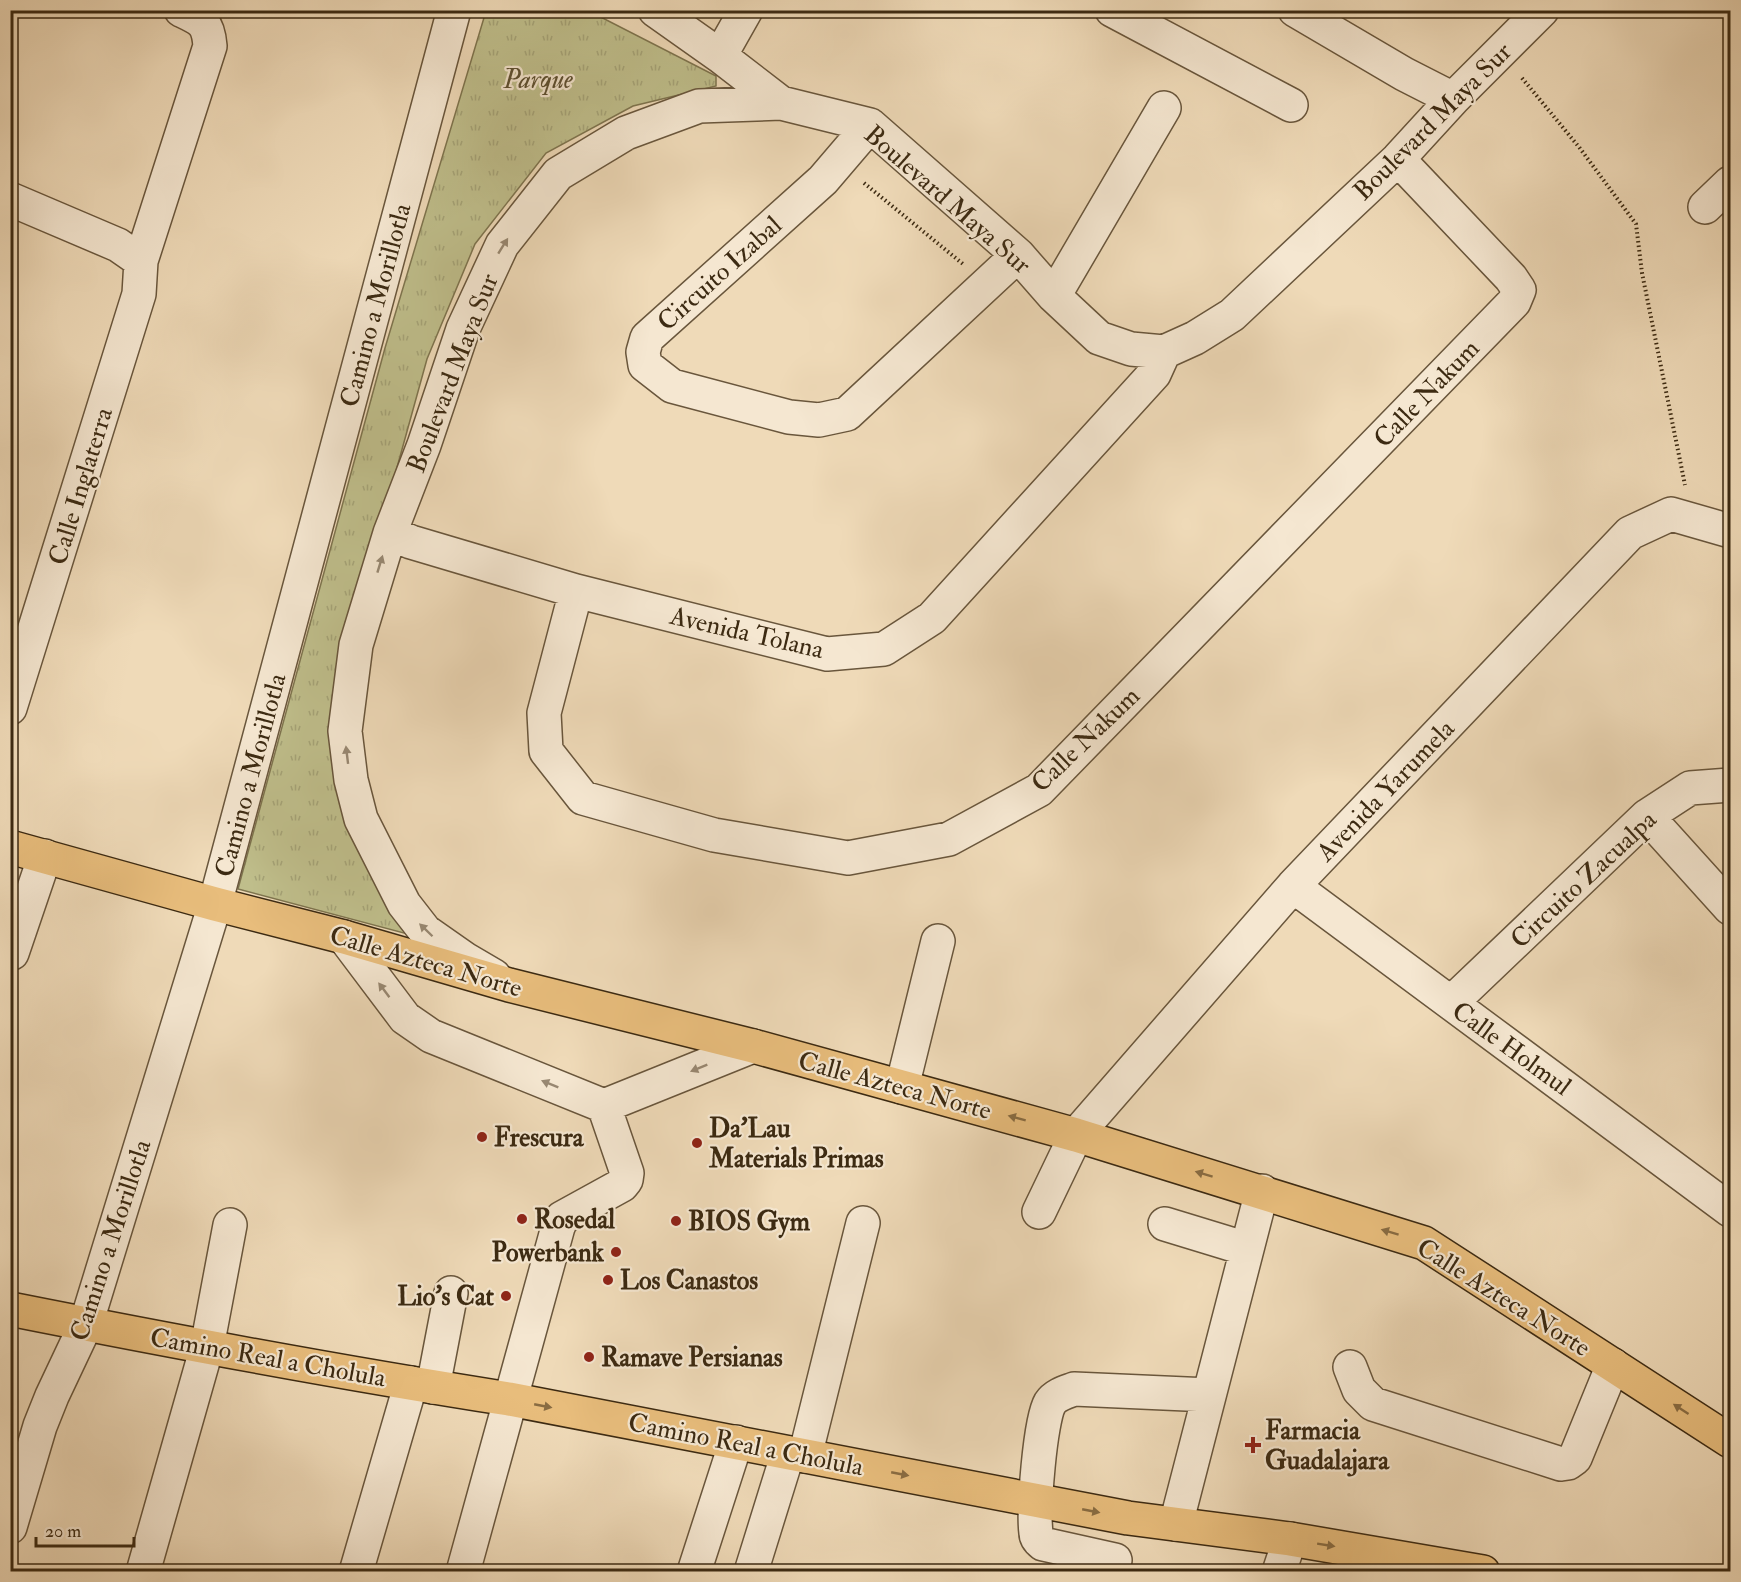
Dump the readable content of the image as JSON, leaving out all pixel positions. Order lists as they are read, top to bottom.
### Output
{
  "streets": {
    "main road": ["Calle Azteca Norte", "Camino Real a Cholula"],
    "street": [
      "Boulevard Maya Sur",
      "Circuito Izabal",
      "Camino a Morillotla",
      "Calle Nakum",
      "Calle Inglaterra",
      "Avenida Tolana",
      "Avenida Yarumela",
      "Circuito Zacualpa",
      "Calle Holmul"
    ]
  },
  "crossings": [
    ["Boulevard Maya Sur", "Circuito Izabal"],
    ["Boulevard Maya Sur", "Calle Nakum"],
    ["Boulevard Maya Sur", "Avenida Tolana"],
    ["Boulevard Maya Sur", "Calle Azteca Norte"],
    ["Camino a Morillotla", "Calle Azteca Norte"],
    ["Camino a Morillotla", "Camino Real a Cholula"],
    ["Calle Nakum", "Avenida Tolana"],
    ["Avenida Yarumela", "Calle Azteca Norte"],
    ["Avenida Yarumela", "Calle Holmul"],
    ["Circuito Zacualpa", "Calle Holmul"]
  ],
  "one_way": ["Calle Azteca Norte", "Camino Real a Cholula"],
  "parks": ["Parque"],
  "places": {
    "other": [
      "Frescura",
      "Da'Lau Materials Primas",
      "Rosedal",
      "BIOS Gym",
      "Powerbank",
      "Los Canastos",
      "Lio's Cat",
      "Ramave Persianas"
    ],
    "health": ["Farmacia Guadalajara"]
  },
  "scale_bar": "20 m"
}
